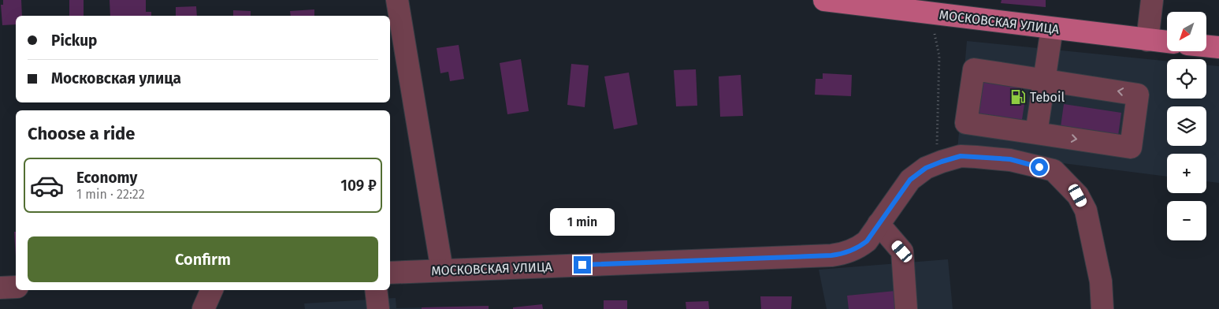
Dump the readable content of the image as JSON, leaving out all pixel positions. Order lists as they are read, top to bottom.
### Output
{
  "streets": {
    "main road": ["МОСКОВСКАЯ УЛИЦА"]
  },
  "places": {
    "fuel station": ["Teboil"]
  },
  "north": "bottom left",
  "page": {
    "map_buttons": ["+", "−"],
    "banner": ["Pickup", "Московская улица"],
    "heading": "Choose a ride",
    "list": [
      {
        "name": "Economy",
        "note": "1 min · 22:22",
        "value": "109 ₽"
      }
    ],
    "bubble": "1 min",
    "buttons": "Confirm"
  }
}
